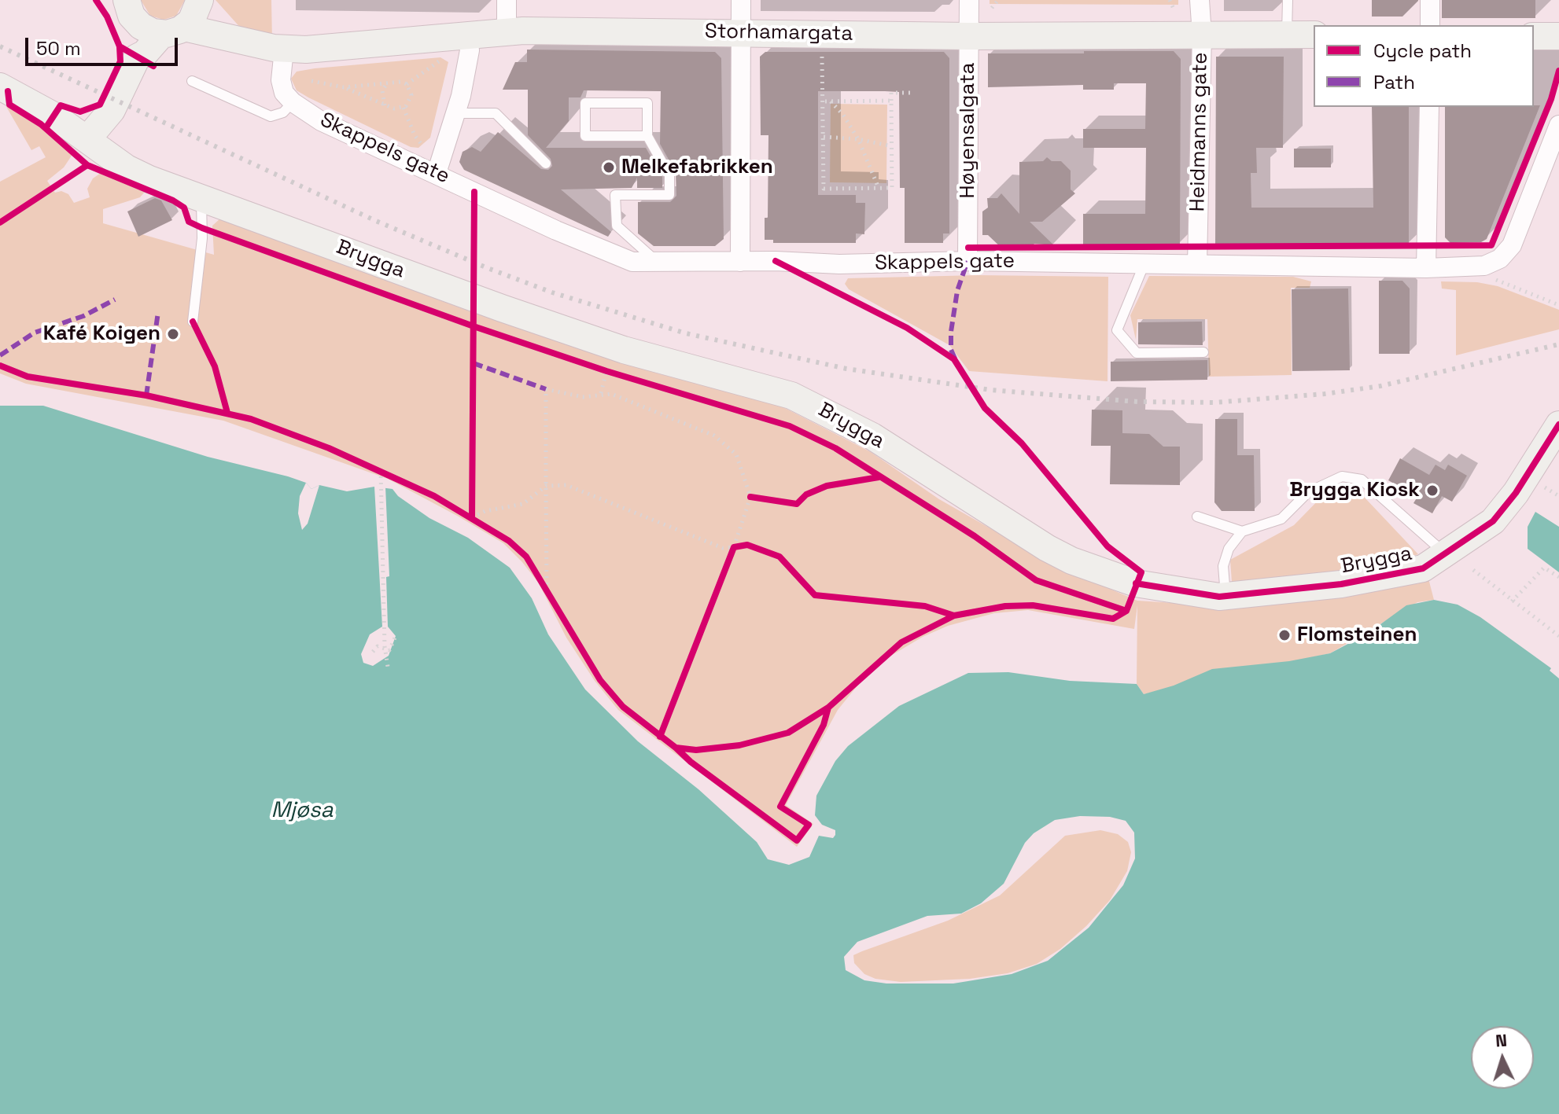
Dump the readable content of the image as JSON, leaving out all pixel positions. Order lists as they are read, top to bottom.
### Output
{
  "streets": {
    "street": [
      "Storhamargata",
      "Høyensalgata",
      "Heidmanns gate",
      "Skappels gate",
      "Brygga"
    ]
  },
  "crossings": [
    ["Storhamargata", "Høyensalgata"],
    ["Storhamargata", "Heidmanns gate"],
    ["Høyensalgata", "Skappels gate"],
    ["Heidmanns gate", "Skappels gate"]
  ],
  "water": ["Mjøsa"],
  "places": [
    "Melkefabrikken",
    "Kafé Koigen",
    "Brygga Kiosk",
    "Flomsteinen"
  ],
  "legend": ["Cycle path", "Path"],
  "scale_bar": "50 m",
  "north": "top"
}
